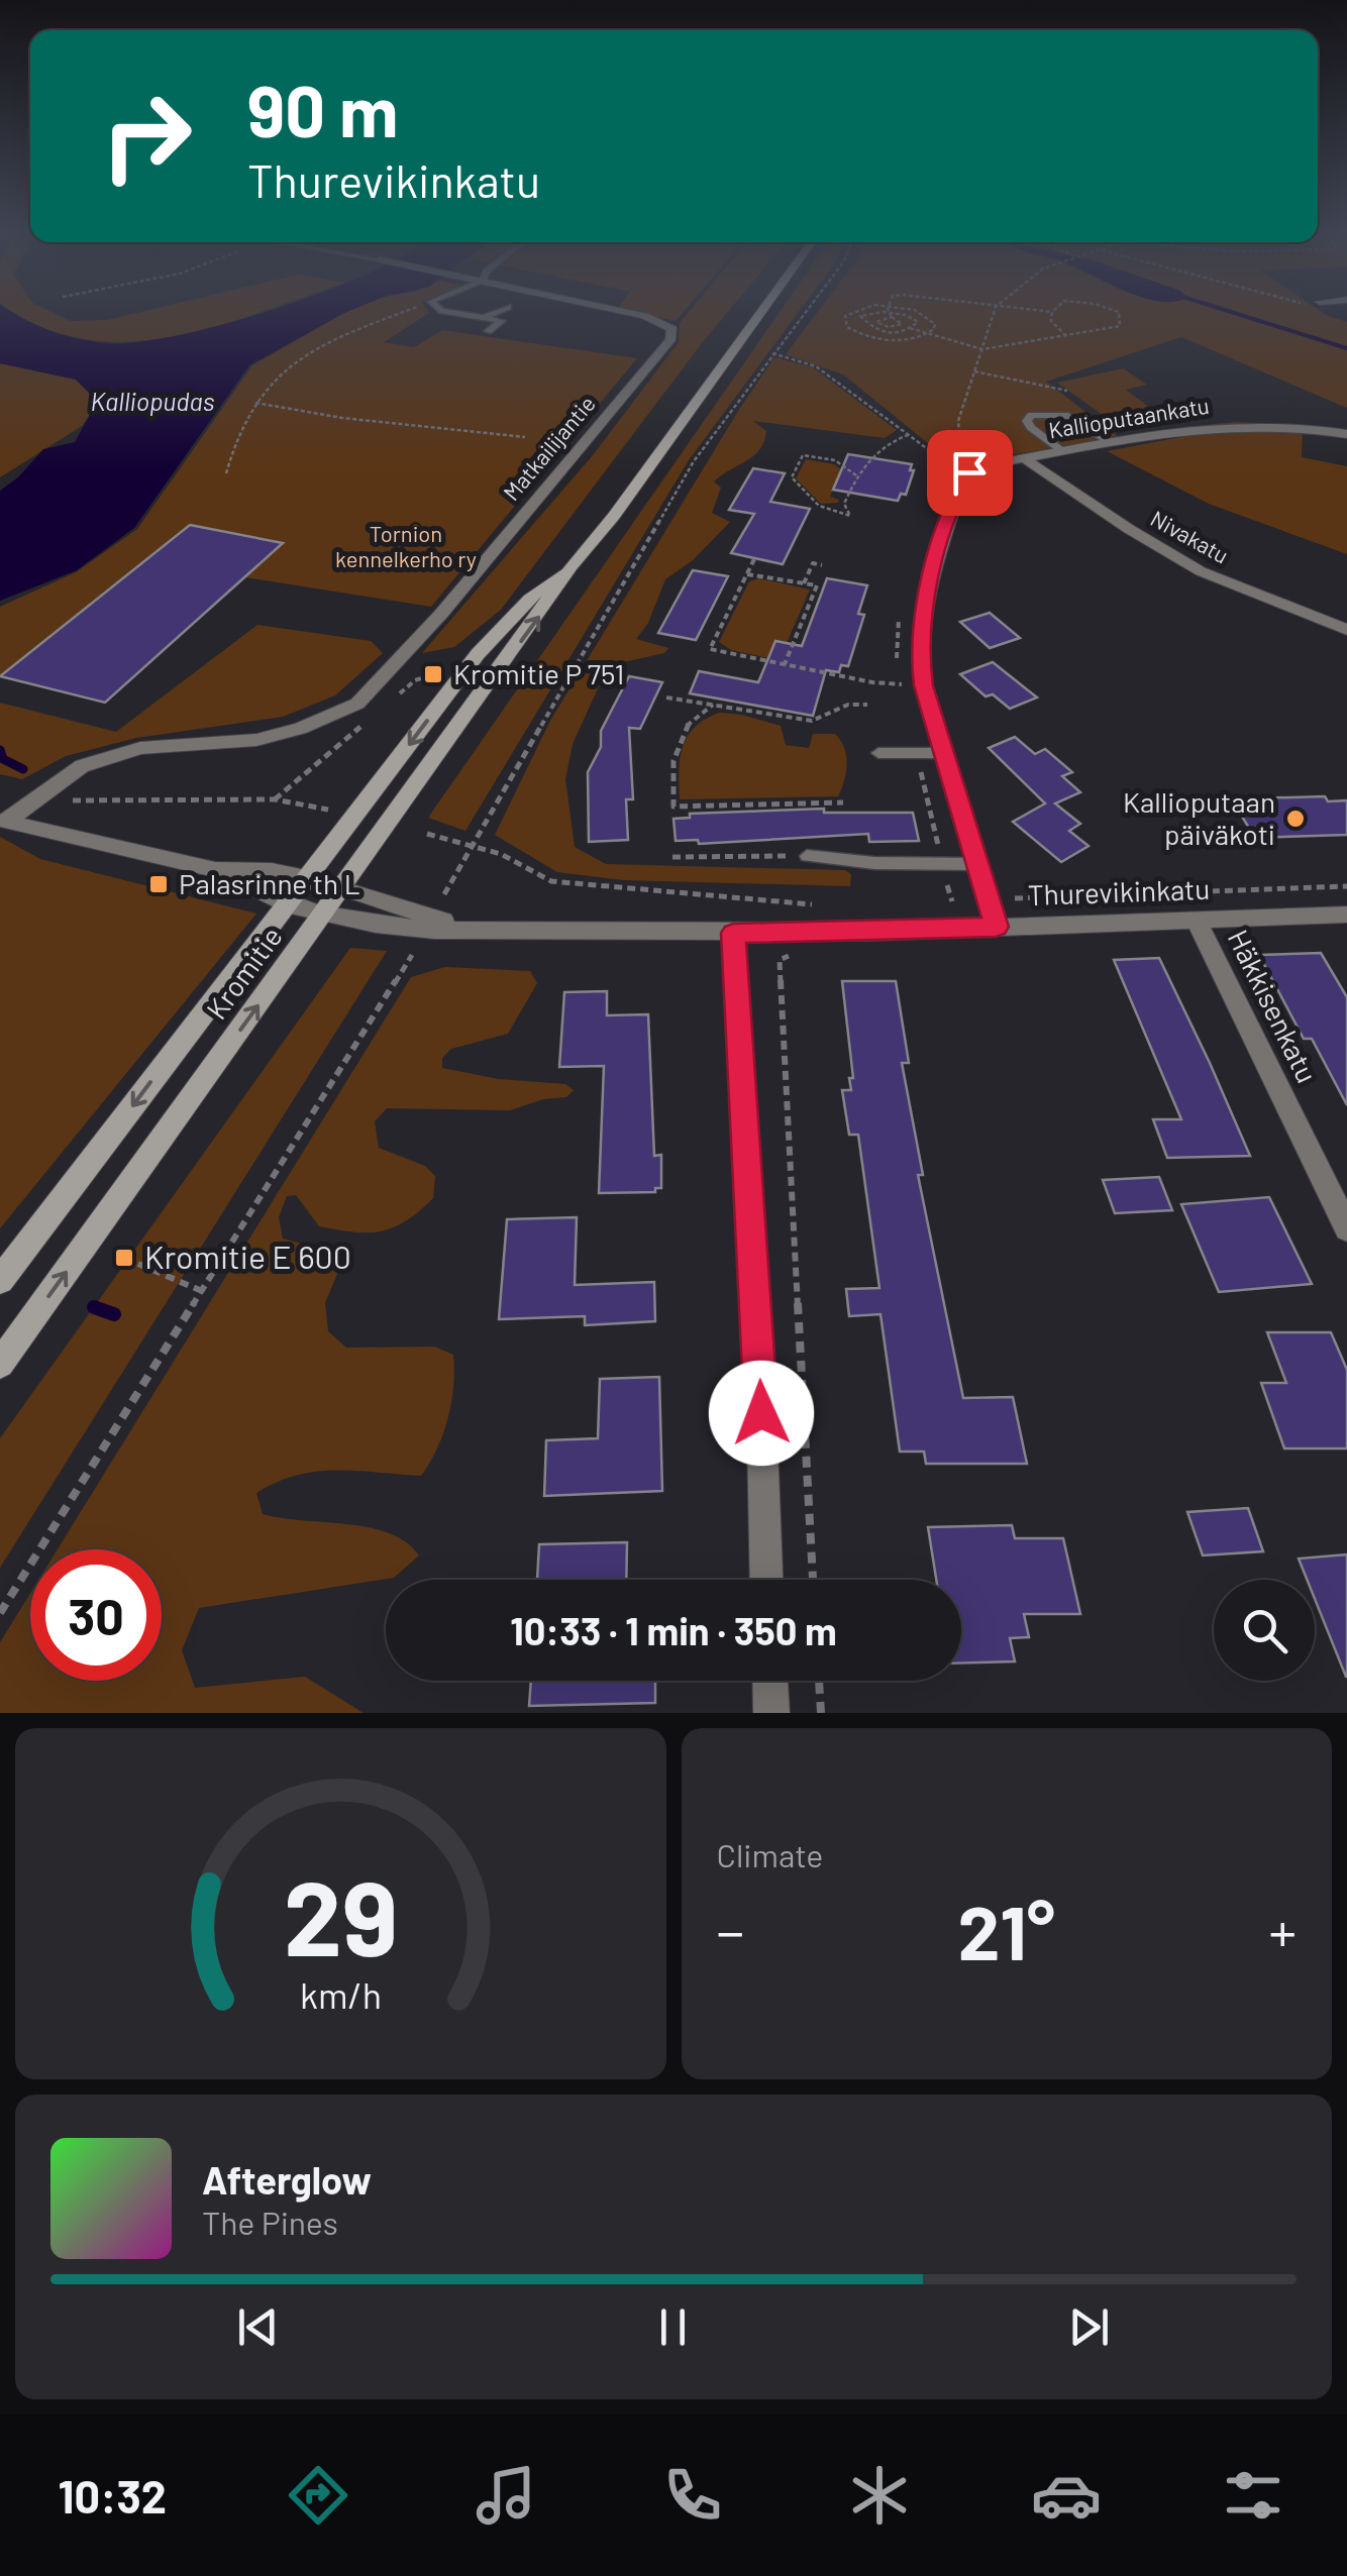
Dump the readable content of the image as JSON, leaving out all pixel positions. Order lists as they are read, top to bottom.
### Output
{
  "streets": {
    "main road": ["Kromitie"],
    "street": [
      "Kallioputaankatu",
      "Matkailijantie",
      "Nivakatu",
      "Thurevikinkatu",
      "Häkkisenkatu"
    ]
  },
  "crossings": [
    ["Kallioputaankatu", "Nivakatu"],
    ["Kallioputaankatu", "Thurevikinkatu"],
    ["Thurevikinkatu", "Kromitie"],
    ["Thurevikinkatu", "Häkkisenkatu"]
  ],
  "water": ["Kalliopudas"],
  "parks": ["Tornion kennelkerho ry"],
  "places": {
    "transit": ["Kromitie P 751", "Palasrinne th L", "Kromitie E 600"],
    "other": ["Kallioputaan päiväkoti"]
  },
  "page": {
    "turn": ["90 m", "Thurevikinkatu"],
    "limit": "30",
    "trip": "10:33 · 1 min · 350 m",
    "tile": "Climate",
    "heat": ["−", "21°", "+"],
    "song": ["Afterglow", "The Pines"],
    "tabs": "10:32",
    "gauge": ["29", "km/h"]
  }
}
